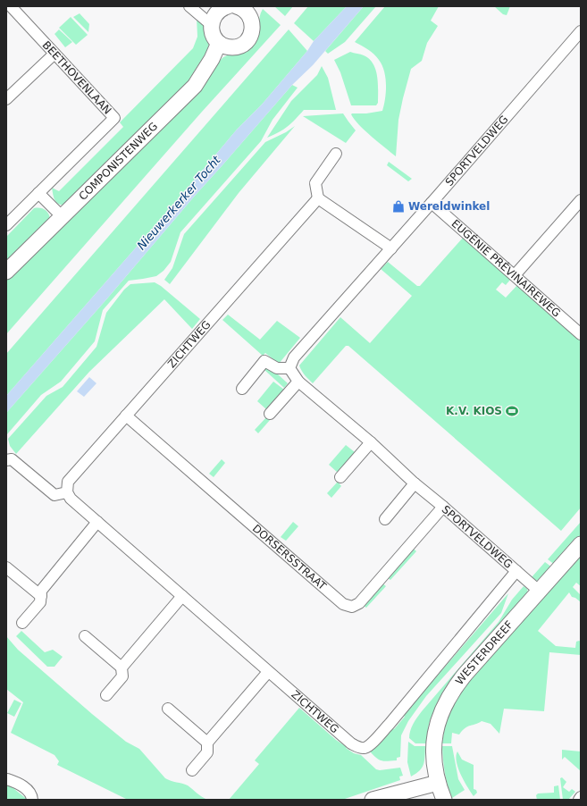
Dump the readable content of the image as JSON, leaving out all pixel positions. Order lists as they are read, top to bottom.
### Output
{
  "streets": {
    "main road": ["COMPONISTENWEG", "WESTERDREEF"],
    "street": [
      "BEETHOVENLAAN",
      "SPORTVELDWEG",
      "EUGÉNIE PRÉVINAIREWEG",
      "ZICHTWEG",
      "DORSERSSTRAAT"
    ]
  },
  "crossings": [
    ["SPORTVELDWEG", "EUGÉNIE PRÉVINAIREWEG"],
    ["SPORTVELDWEG", "ZICHTWEG"],
    ["SPORTVELDWEG", "DORSERSSTRAAT"],
    ["SPORTVELDWEG", "WESTERDREEF"],
    ["ZICHTWEG", "DORSERSSTRAAT"]
  ],
  "water": ["Nieuwerkerker Tocht"],
  "places": {
    "shop": ["Wereldwinkel"],
    "sports": ["K.V. KIOS"]
  }
}
